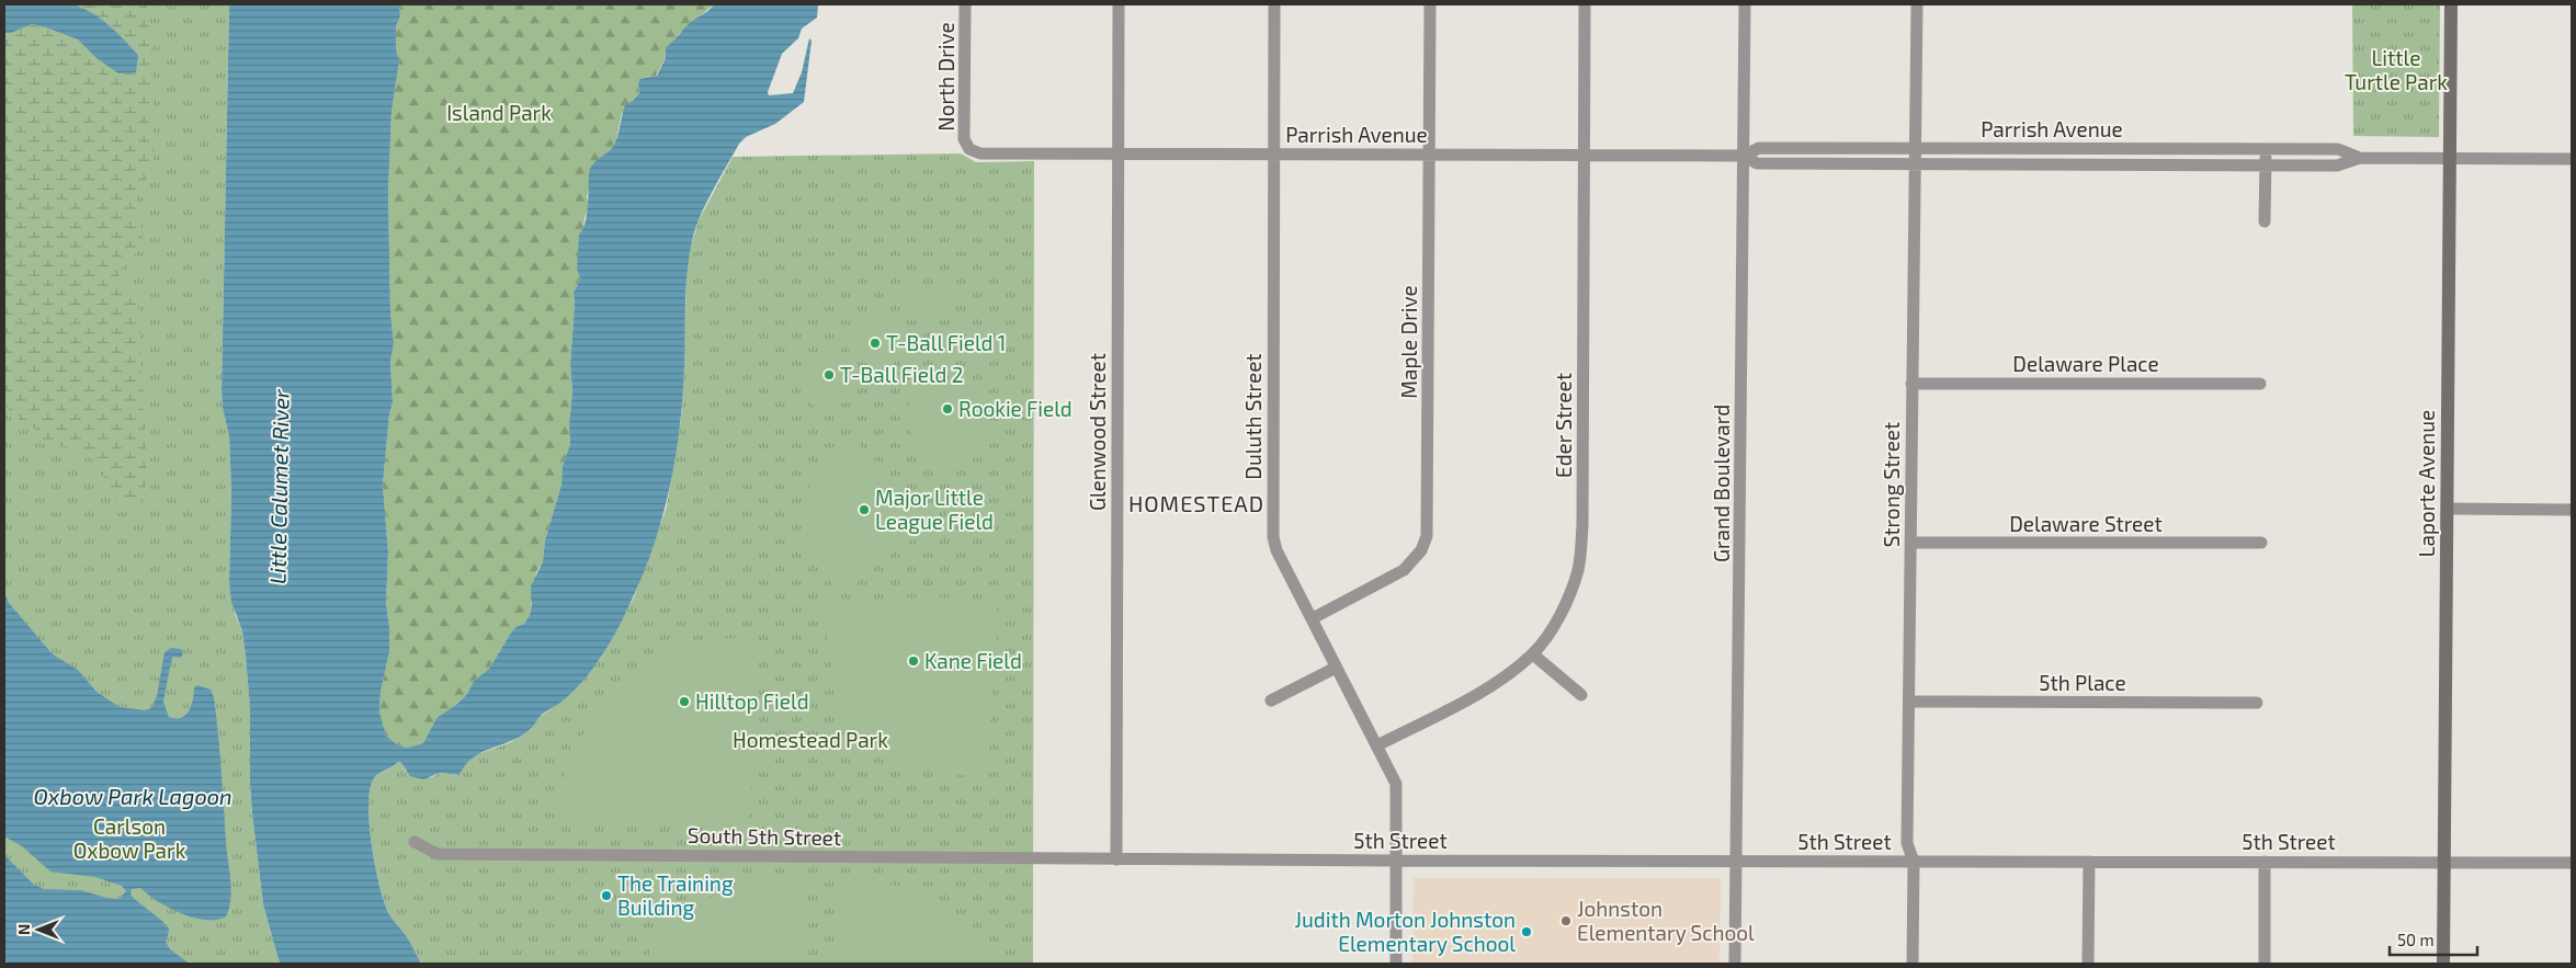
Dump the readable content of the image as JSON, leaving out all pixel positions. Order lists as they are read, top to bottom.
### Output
{
  "streets": {
    "street": [
      "North Drive",
      "Parrish Avenue",
      "Maple Drive",
      "Delaware Place",
      "Duluth Street",
      "Eder Street",
      "Glenwood Street",
      "Grand Boulevard",
      "Laporte Avenue",
      "Strong Street",
      "Delaware Street",
      "5th Place",
      "South 5th Street",
      "5th Street"
    ]
  },
  "crossings": [
    ["North Drive", "Parrish Avenue"],
    ["Parrish Avenue", "Maple Drive"],
    ["Parrish Avenue", "Duluth Street"],
    ["Parrish Avenue", "Eder Street"],
    ["Parrish Avenue", "Glenwood Street"],
    ["Parrish Avenue", "Grand Boulevard"],
    ["Parrish Avenue", "Laporte Avenue"],
    ["Parrish Avenue", "Strong Street"],
    ["Maple Drive", "Duluth Street"],
    ["Delaware Place", "Strong Street"],
    ["Duluth Street", "Eder Street"],
    ["Duluth Street", "5th Street"],
    ["Glenwood Street", "South 5th Street"],
    ["Glenwood Street", "5th Street"],
    ["Grand Boulevard", "5th Street"],
    ["Laporte Avenue", "5th Street"],
    ["Strong Street", "Delaware Street"],
    ["Strong Street", "5th Place"],
    ["Strong Street", "5th Street"],
    ["South 5th Street", "5th Street"]
  ],
  "districts": ["HOMESTEAD"],
  "water": ["Little Calumet River", "Oxbow Park Lagoon"],
  "parks": [
    "Little Turtle Park",
    "Island Park",
    "Homestead Park",
    "Carlson Oxbow Park"
  ],
  "places": [
    "T-Ball Field 1",
    "T-Ball Field 2",
    "Rookie Field",
    "Major Little League Field",
    "Kane Field",
    "Hilltop Field",
    "The Training Building",
    "Johnston Elementary School",
    "Judith Morton Johnston Elementary School"
  ],
  "scale_bar": "50 m",
  "north": "left"
}
